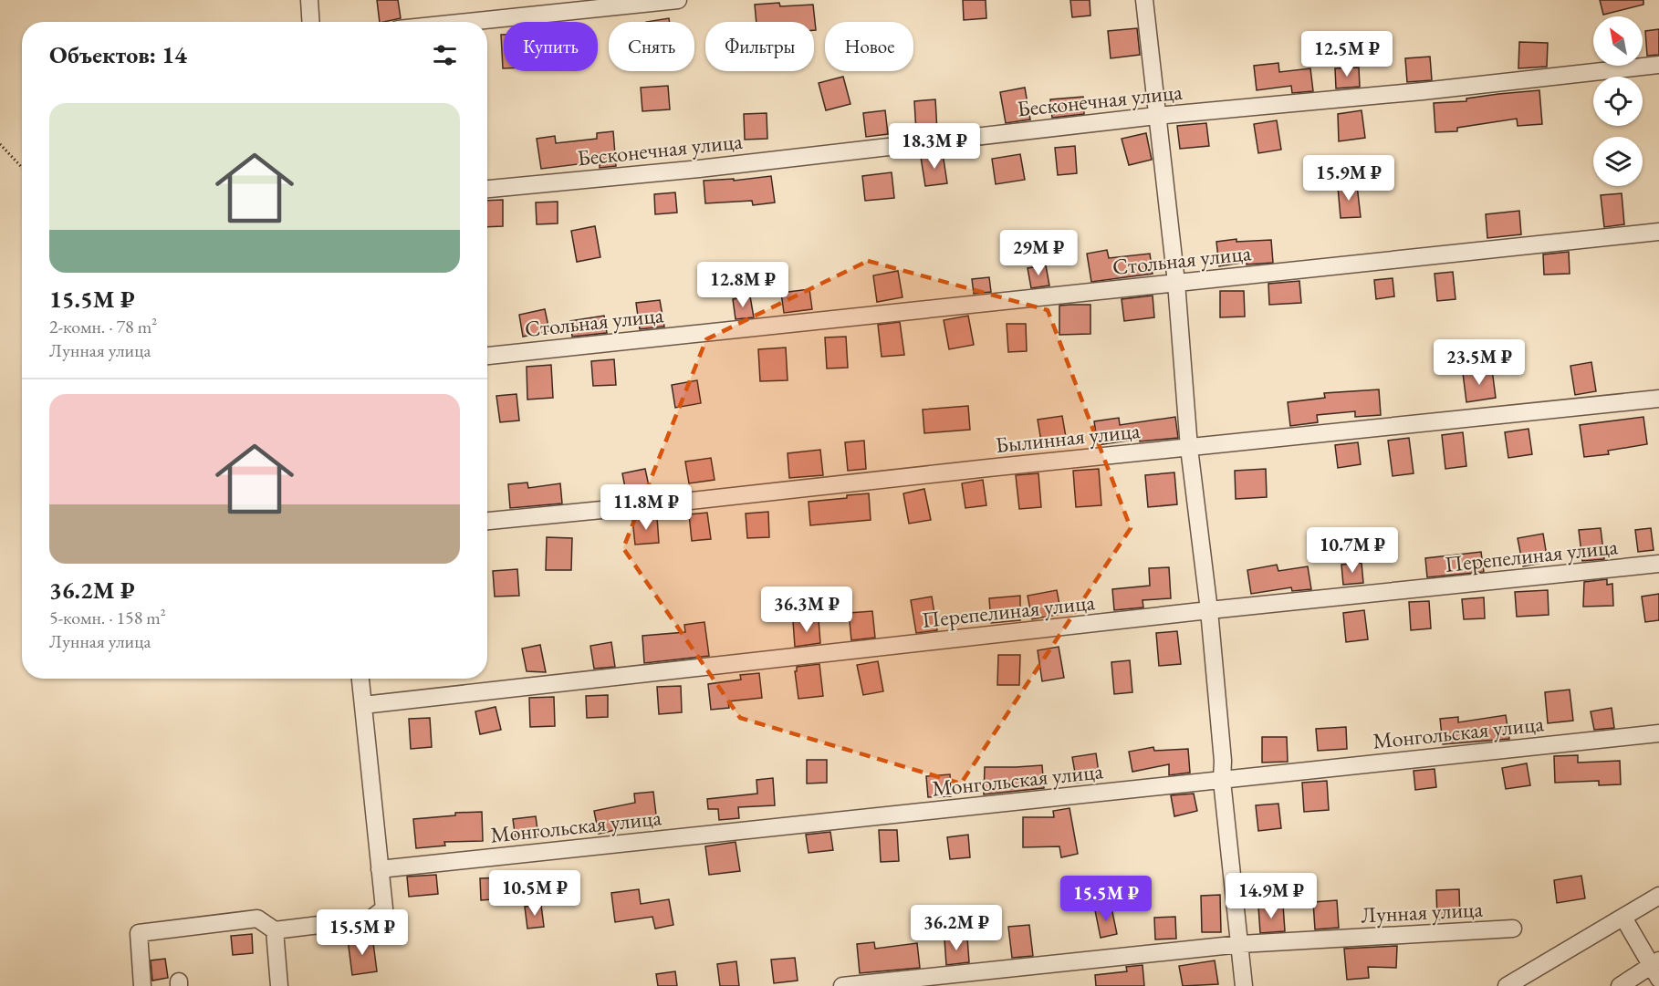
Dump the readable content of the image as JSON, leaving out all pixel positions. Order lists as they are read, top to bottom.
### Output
{
  "streets": {
    "street": [
      "Бесконечная улица",
      "Стольная улица",
      "Былинная улица",
      "Перепелиная улица",
      "Монгольская улица",
      "Лунная улица"
    ]
  },
  "north": "top left",
  "page": {
    "chip": [
      "Купить",
      "Снять",
      "Фильтры",
      "Новое"
    ],
    "heading": "Объектов: 14",
    "price": [
      "12.5M ₽",
      "18.3M ₽",
      "15.9M ₽",
      "29M ₽",
      "12.8M ₽",
      "23.5M ₽",
      "11.8M ₽",
      "10.7M ₽",
      "36.3M ₽",
      "10.5M ₽",
      "14.9M ₽",
      "15.5M ₽",
      "36.2M ₽",
      "15.5M ₽"
    ],
    "list": [
      {
        "name": "15.5M ₽",
        "note": "2-комн. · 78 m² · Лунная улица"
      },
      {
        "name": "36.2M ₽",
        "note": "5-комн. · 158 m² · Лунная улица"
      }
    ]
  }
}
